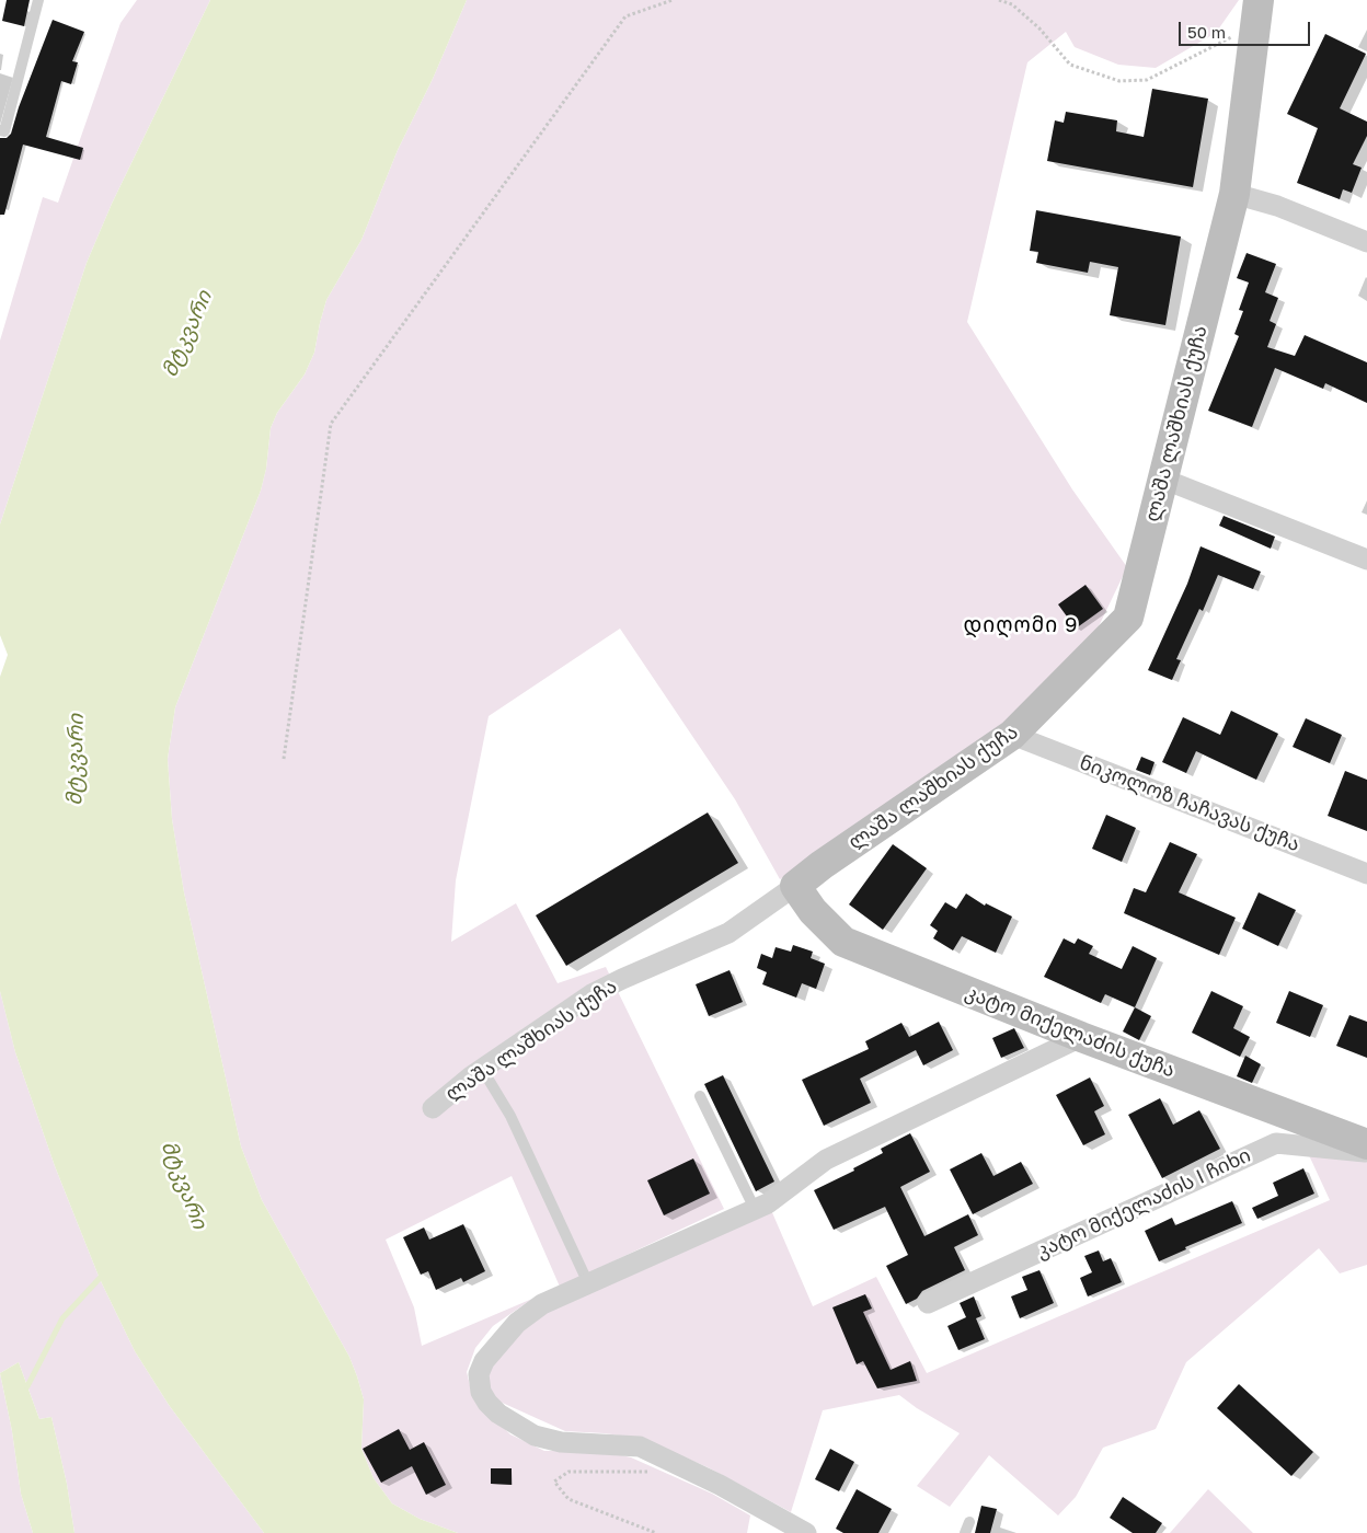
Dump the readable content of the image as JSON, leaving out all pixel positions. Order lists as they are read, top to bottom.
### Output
{
  "streets": {
    "street": [
      "ლაშა ლაშხიას ქუჩა",
      "ნიკოლოზ ჩაჩავას ქუჩა",
      "კატო მიქელაძის ქუჩა",
      "კატო მიქელაძის I ჩიხი"
    ]
  },
  "crossings": [
    ["ლაშა ლაშხიას ქუჩა", "ნიკოლოზ ჩაჩავას ქუჩა"],
    ["ლაშა ლაშხიას ქუჩა", "კატო მიქელაძის ქუჩა"]
  ],
  "districts": ["დიღომი 9"],
  "water": ["მტკვარი"],
  "scale_bar": "50 m"
}
